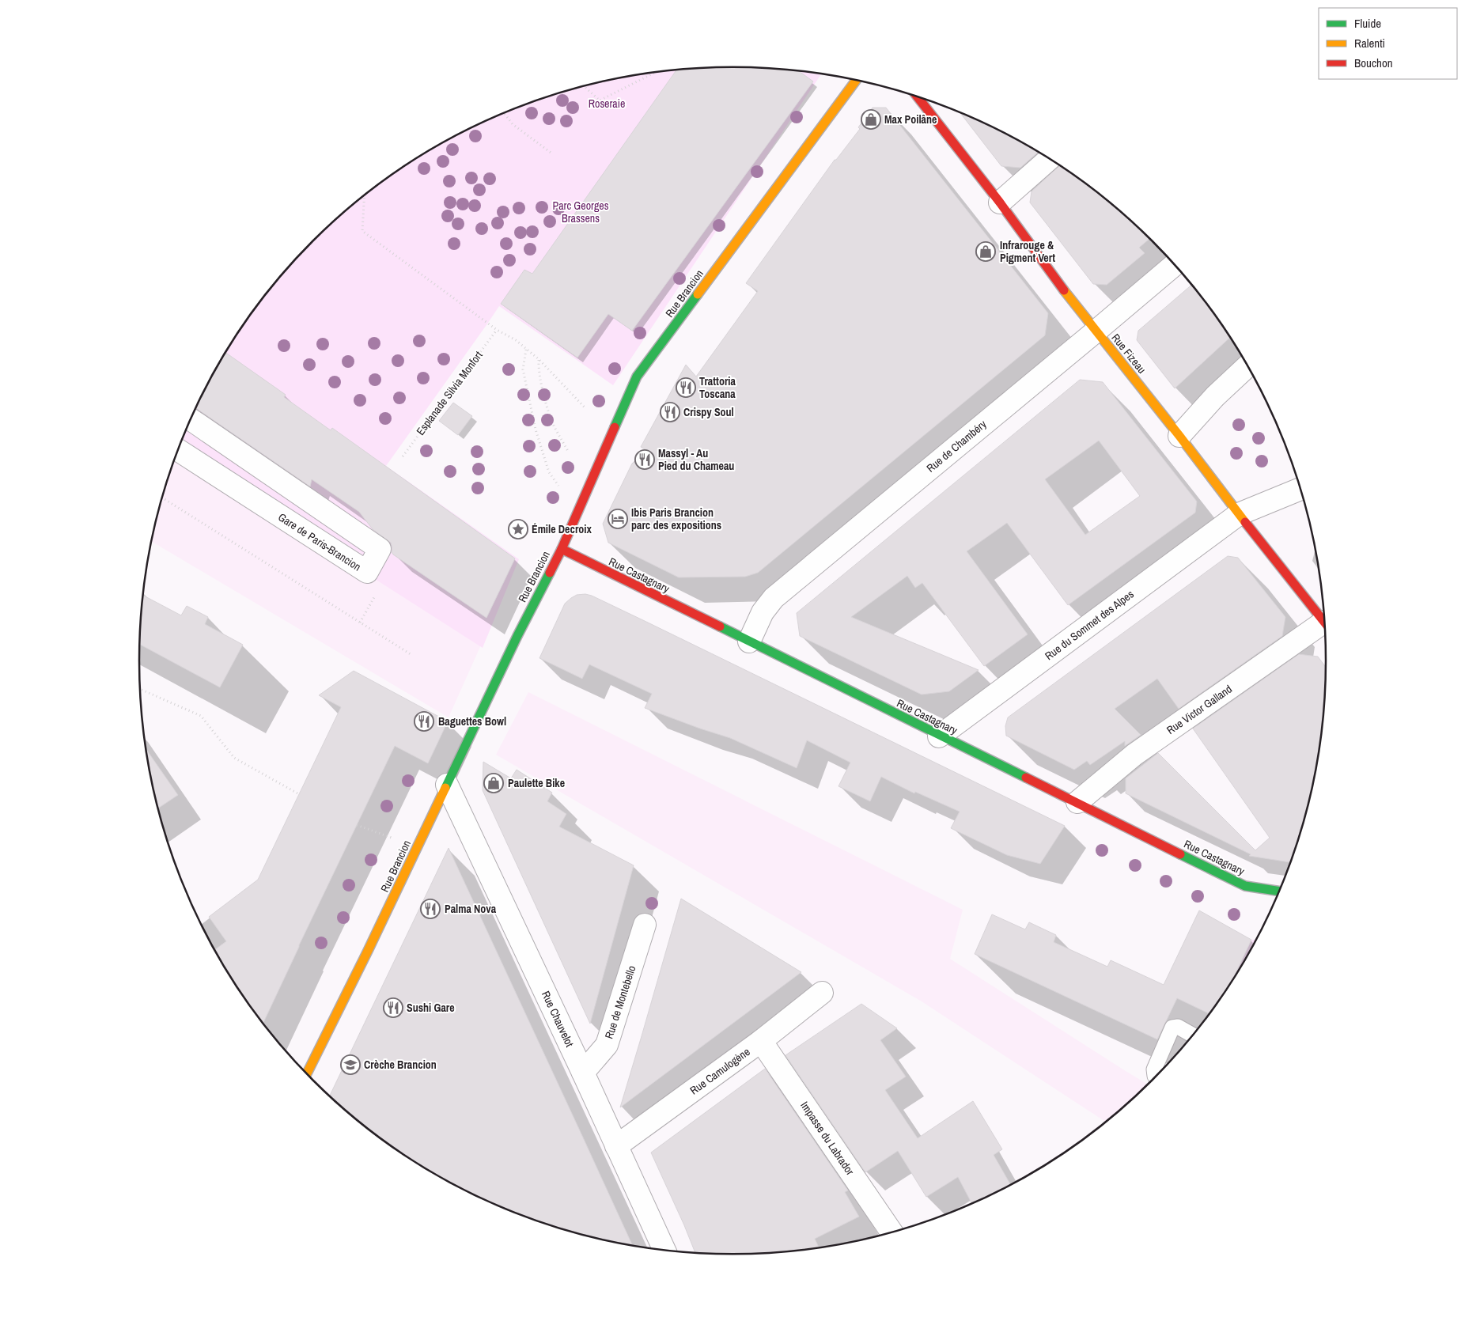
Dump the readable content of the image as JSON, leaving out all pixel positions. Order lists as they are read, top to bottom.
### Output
{
  "streets": {
    "street": [
      "Rue Brancion",
      "Rue Fizeau",
      "Rue de Chambéry",
      "Gare de Paris-Brancion",
      "Rue Castagnary",
      "Rue du Sommet des Alpes",
      "Rue Victor Galland",
      "Rue de Montebello",
      "Rue Chauvelot",
      "Rue Camulogène",
      "Impasse du Labrador"
    ],
    "path": ["Esplanade Silvia Monfort"]
  },
  "crossings": [
    ["Rue Brancion", "Rue Castagnary"],
    ["Rue Brancion", "Rue Chauvelot"],
    ["Rue Fizeau", "Rue de Chambéry"],
    ["Rue Fizeau", "Rue du Sommet des Alpes"],
    ["Rue de Chambéry", "Rue Castagnary"],
    ["Rue Castagnary", "Rue du Sommet des Alpes"],
    ["Rue Castagnary", "Rue Victor Galland"],
    ["Rue de Montebello", "Rue Chauvelot"],
    ["Rue Chauvelot", "Rue Camulogène"],
    ["Rue Camulogène", "Impasse du Labrador"]
  ],
  "parks": ["Roseraie", "Parc Georges Brassens"],
  "places": {
    "shop": ["Max Poilâne", "Infrarouge & Pigment Vert", "Paulette Bike"],
    "restaurant": [
      "Trattoria Toscana",
      "Crispy Soul",
      "Massyl - Au Pied du Chameau",
      "Baguettes Bowl",
      "Palma Nova",
      "Sushi Gare"
    ],
    "hotel": ["Ibis Paris Brancion parc des expositions"],
    "place": ["Émile Decroix"],
    "school or university": ["Crèche Brancion"]
  },
  "legend": ["Fluide", "Ralenti", "Bouchon"]
}
